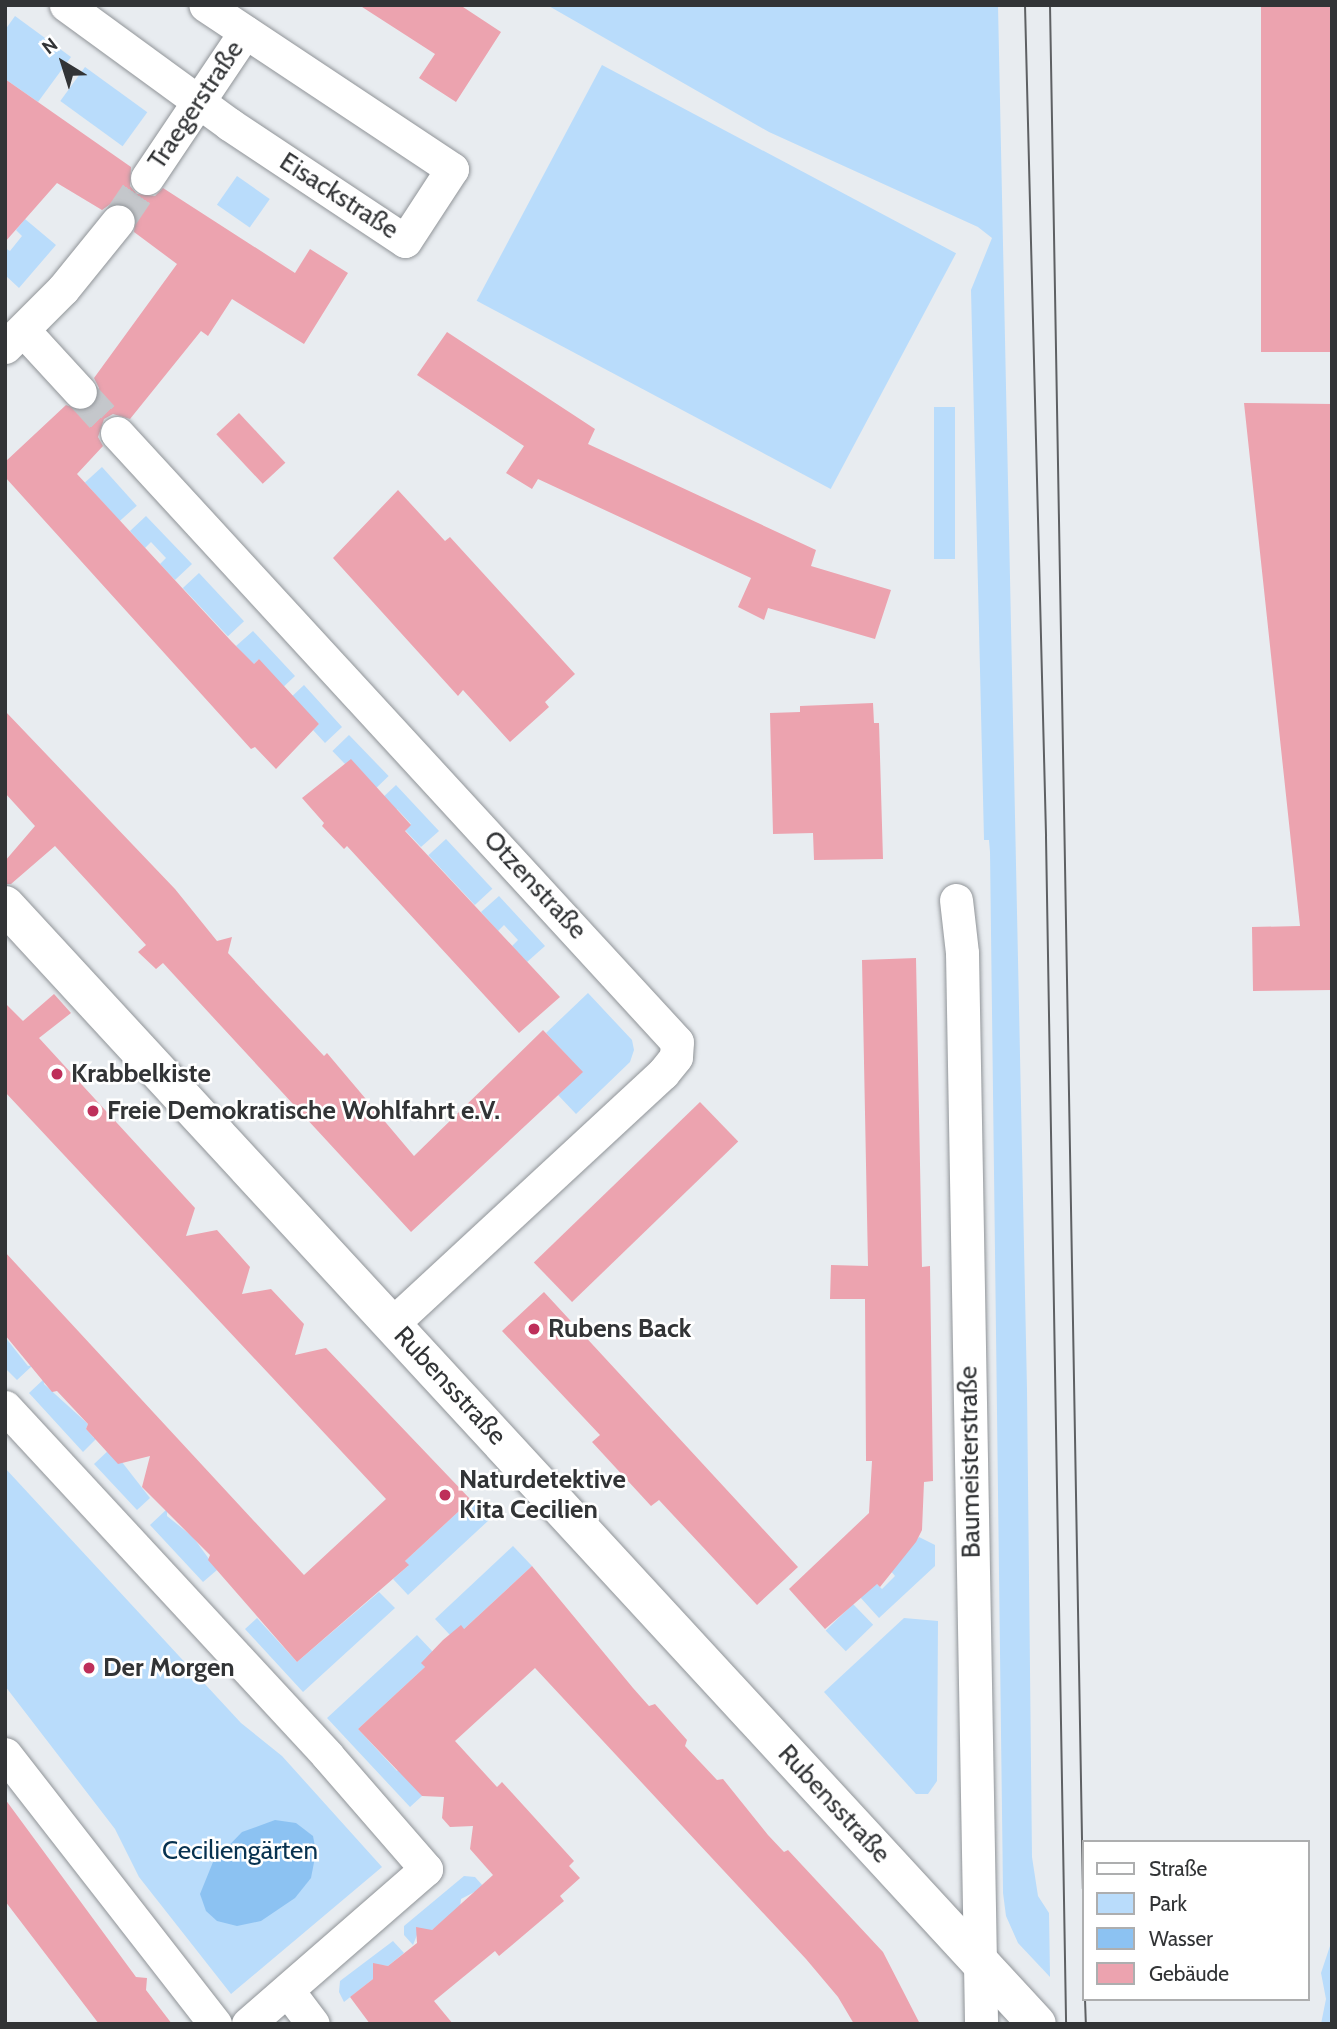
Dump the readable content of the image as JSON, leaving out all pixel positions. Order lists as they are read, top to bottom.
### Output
{
  "streets": {
    "street": [
      "Traegerstraße",
      "Eisackstraße",
      "Otzenstraße",
      "Rubensstraße",
      "Baumeisterstraße"
    ]
  },
  "crossings": [
    ["Traegerstraße", "Eisackstraße"],
    ["Otzenstraße", "Rubensstraße"],
    ["Rubensstraße", "Baumeisterstraße"]
  ],
  "parks": ["Ceciliengärten"],
  "places": [
    "Krabbelkiste",
    "Freie Demokratische Wohlfahrt e.V.",
    "Rubens Back",
    "Naturdetektive Kita Cecilien",
    "Der Morgen"
  ],
  "legend": [
    "Straße",
    "Park",
    "Wasser",
    "Gebäude"
  ],
  "north": "top left"
}
